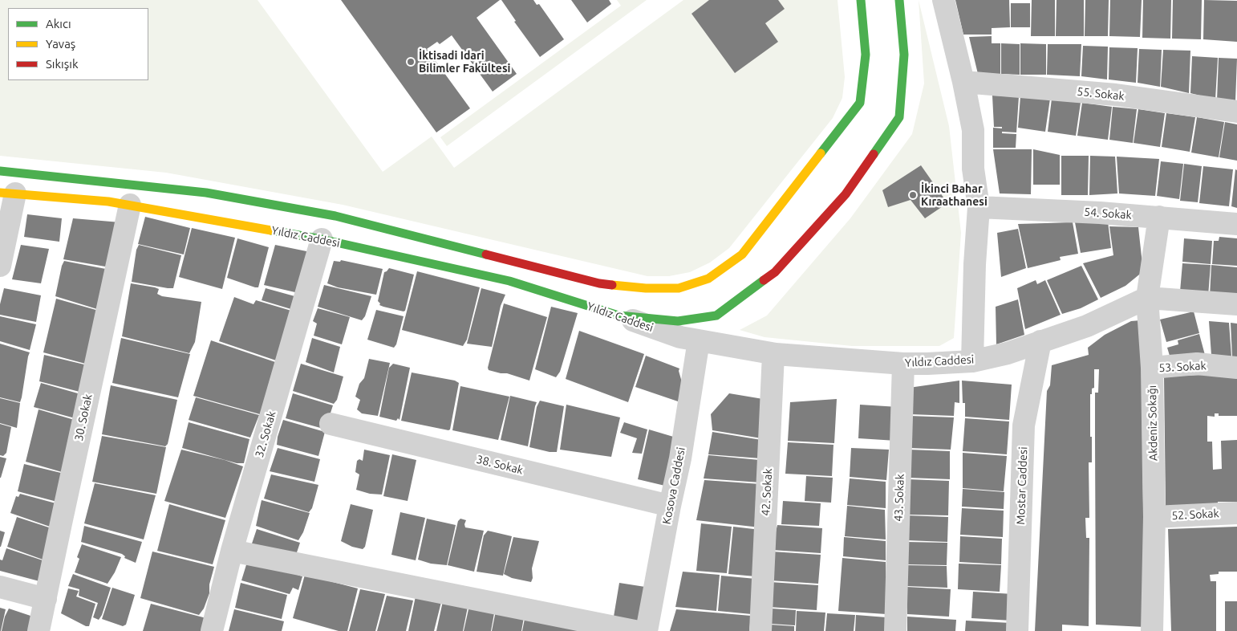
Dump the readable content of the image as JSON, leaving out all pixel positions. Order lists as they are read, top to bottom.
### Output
{
  "streets": {
    "main road": ["Yıldız Caddesi"],
    "street": [
      "55. Sokak",
      "54. Sokak",
      "53. Sokak",
      "30. Sokak",
      "Akdeniz Sokağı",
      "32. Sokak",
      "38. Sokak",
      "Kosova Caddesi",
      "Mostar Caddesi",
      "42. Sokak",
      "43. Sokak",
      "52. Sokak"
    ]
  },
  "crossings": [
    ["54. Sokak", "Akdeniz Sokağı"],
    ["Yıldız Caddesi", "30. Sokak"],
    ["Yıldız Caddesi", "Akdeniz Sokağı"],
    ["Yıldız Caddesi", "32. Sokak"],
    ["Yıldız Caddesi", "Kosova Caddesi"],
    ["Yıldız Caddesi", "Mostar Caddesi"],
    ["Yıldız Caddesi", "42. Sokak"],
    ["Yıldız Caddesi", "43. Sokak"],
    ["53. Sokak", "Akdeniz Sokağı"],
    ["Akdeniz Sokağı", "52. Sokak"],
    ["38. Sokak", "Kosova Caddesi"]
  ],
  "places": ["İktisadi Idari Bilimler Fakültesi", "İkinci Bahar Kıraathanesi"],
  "legend": ["Akıcı", "Yavaş", "Sıkışık"]
}
